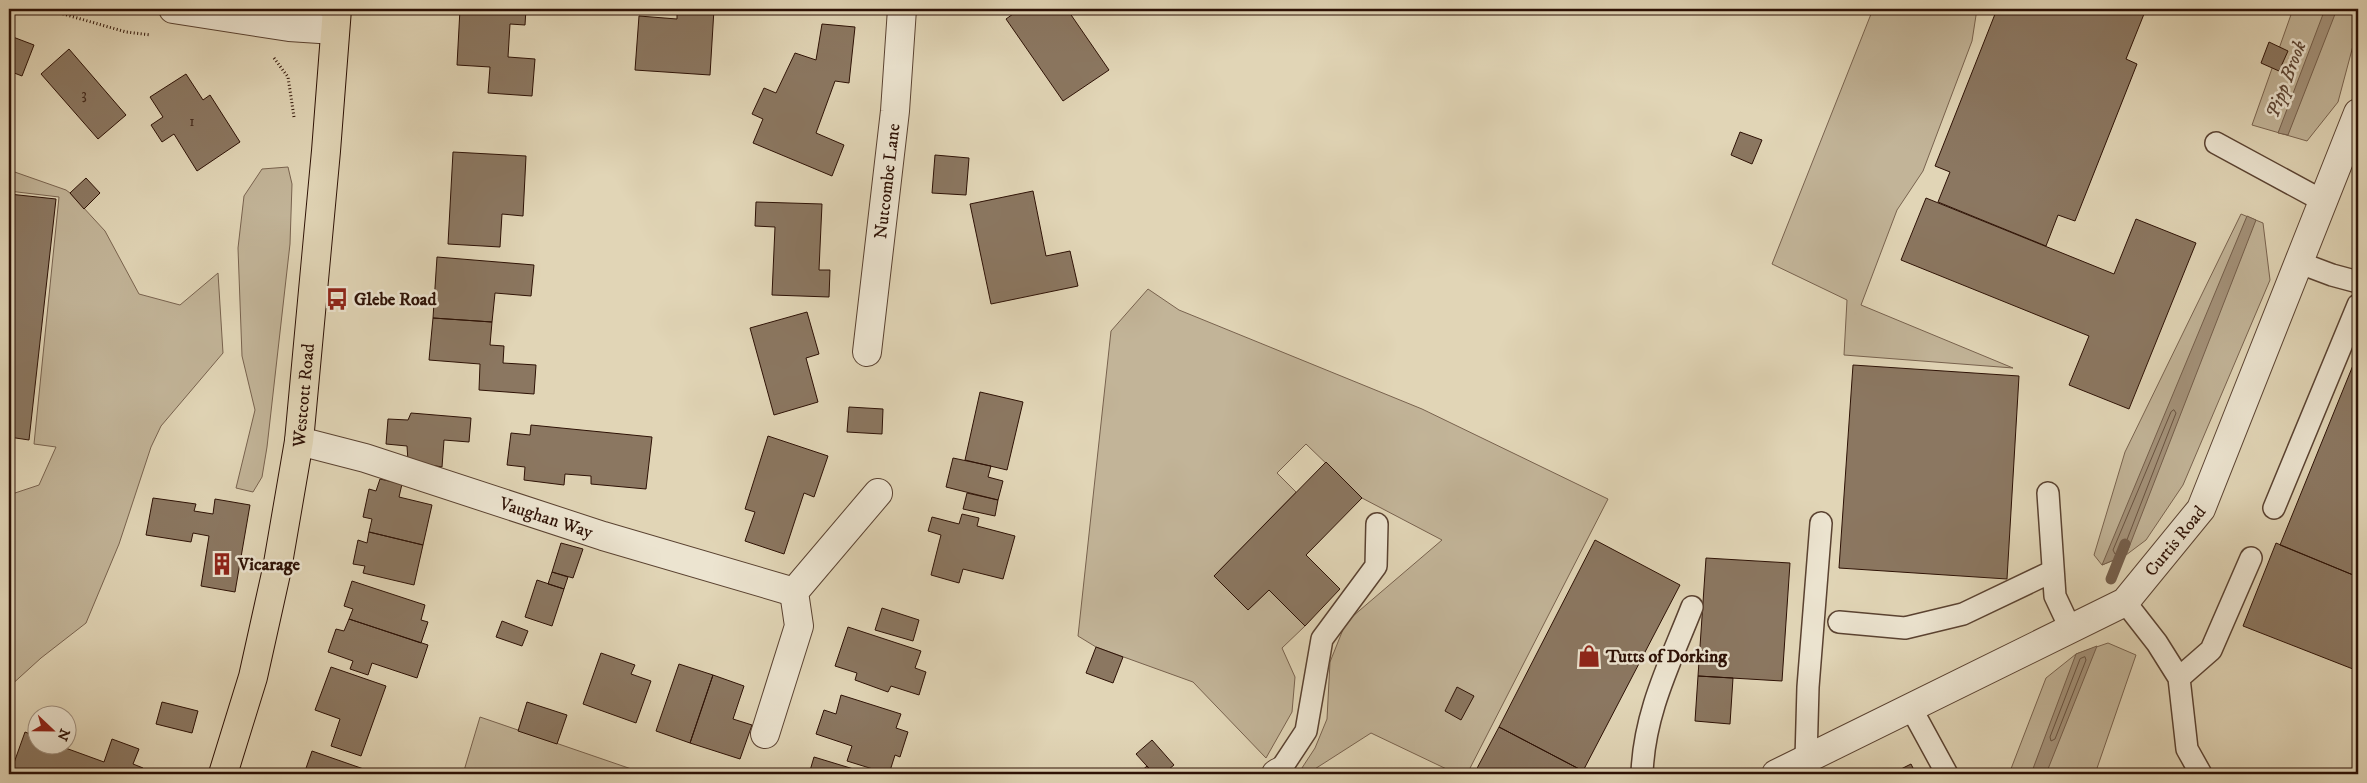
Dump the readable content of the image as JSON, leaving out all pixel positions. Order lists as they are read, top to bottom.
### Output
{
  "streets": {
    "main road": ["Westcott Road"],
    "street": ["Nutcombe Lane", "Vaughan Way", "Curtis Road"]
  },
  "crossings": [
    ["Westcott Road", "Vaughan Way"]
  ],
  "water": ["Pipp Brook"],
  "places": {
    "bus stop": ["Glebe Road"],
    "building": ["Vicarage"],
    "shop": ["Tutts of Dorking"]
  },
  "house_numbers": ["3", "1"],
  "north": "right"
}
